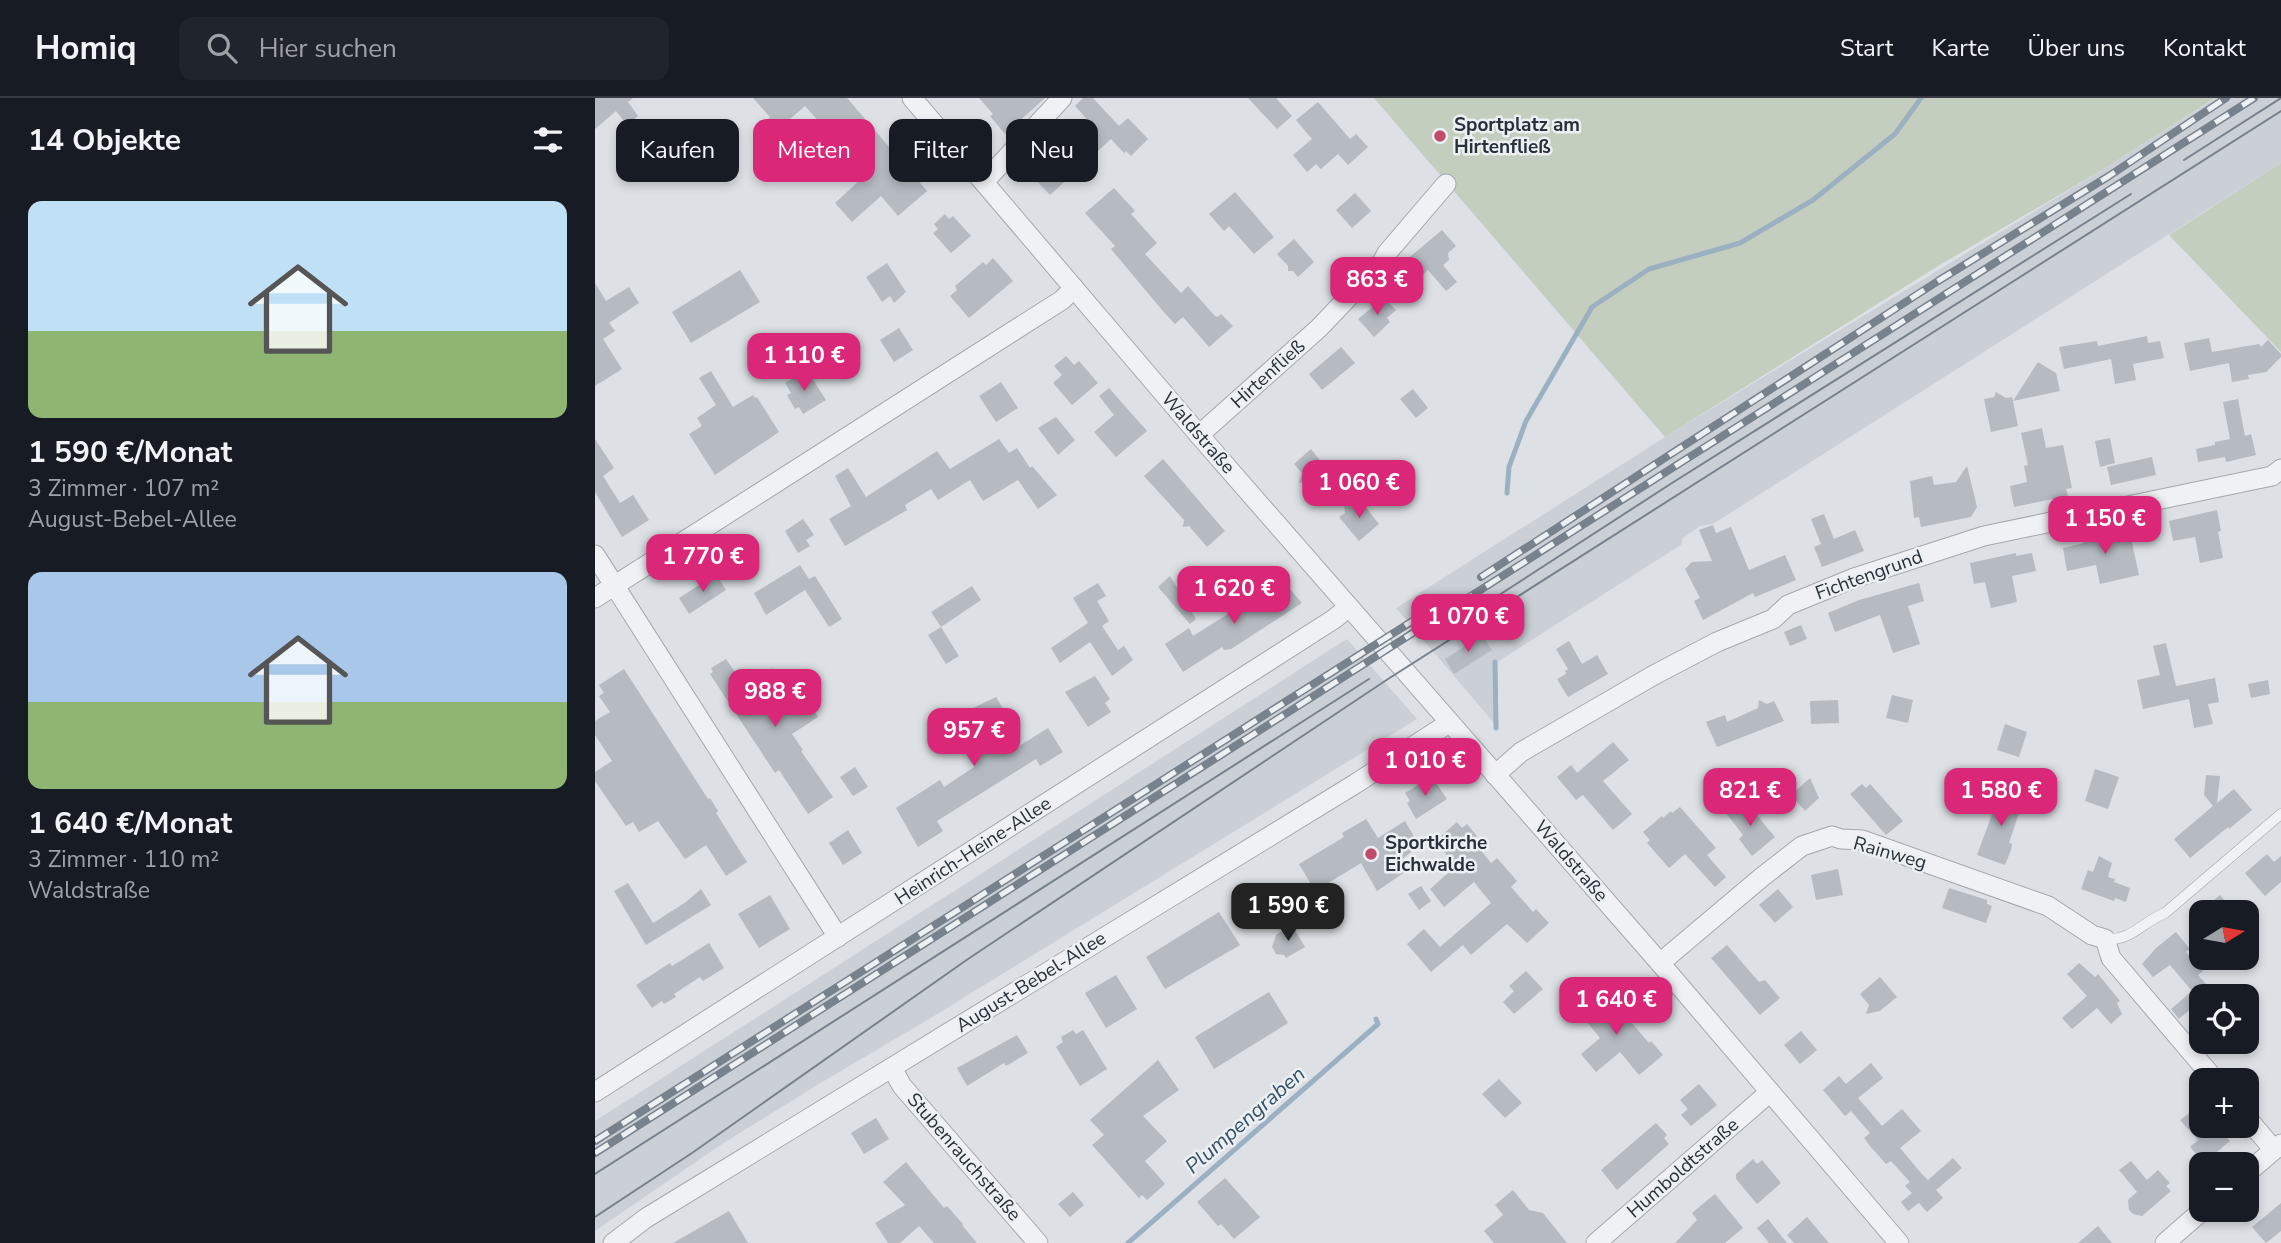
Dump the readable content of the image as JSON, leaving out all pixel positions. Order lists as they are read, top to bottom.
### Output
{
  "streets": {
    "street": [
      "Hirtenfließ",
      "Waldstraße",
      "Fichtengrund",
      "Heinrich-Heine-Allee",
      "Rainweg",
      "August-Bebel-Allee",
      "Stubenrauchstraße",
      "Humboldtstraße"
    ]
  },
  "crossings": [
    ["Hirtenfließ", "Waldstraße"],
    ["Waldstraße", "Fichtengrund"],
    ["Waldstraße", "Heinrich-Heine-Allee"],
    ["Waldstraße", "Rainweg"],
    ["Waldstraße", "August-Bebel-Allee"],
    ["Waldstraße", "Humboldtstraße"],
    ["August-Bebel-Allee", "Stubenrauchstraße"]
  ],
  "water": ["Plumpengraben"],
  "places": ["Sportplatz am Hirtenfließ", "Sportkirche Eichwalde"],
  "north": "right",
  "page": {
    "header": "Homiq",
    "search": "Hier suchen",
    "nav": [
      "Start",
      "Karte",
      "Über uns",
      "Kontakt"
    ],
    "heading": "14 Objekte",
    "chip": [
      "Kaufen",
      "Mieten",
      "Filter",
      "Neu"
    ],
    "list": [
      {
        "name": "1 590 €/Monat",
        "note": "3 Zimmer · 107 m² · August-Bebel-Allee"
      },
      {
        "name": "1 640 €/Monat",
        "note": "3 Zimmer · 110 m² · Waldstraße"
      }
    ],
    "price": [
      "863 €",
      "1 110 €",
      "1 060 €",
      "1 150 €",
      "1 770 €",
      "1 620 €",
      "1 070 €",
      "988 €",
      "957 €",
      "1 010 €",
      "821 €",
      "1 580 €",
      "1 590 €",
      "1 640 €"
    ],
    "map_buttons": ["+", "−"]
  }
}
